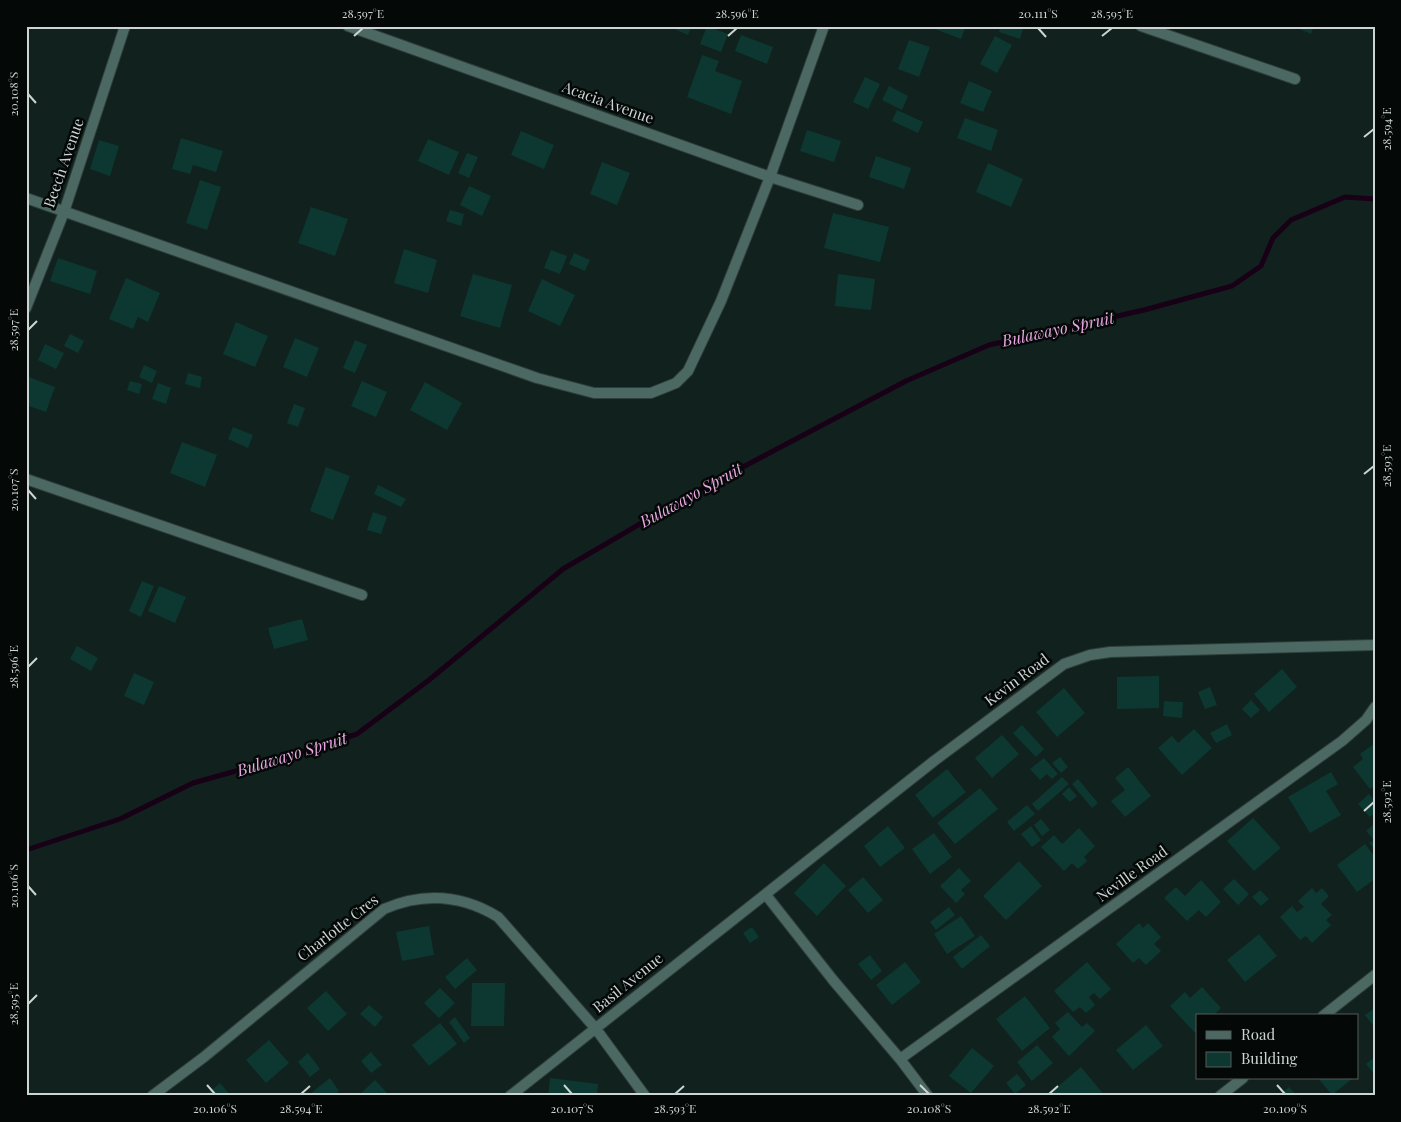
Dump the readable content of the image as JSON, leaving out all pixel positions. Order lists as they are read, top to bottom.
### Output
{
  "streets": {
    "street": [
      "Acacia Avenue",
      "Beech Avenue",
      "Kevin Road",
      "Neville Road",
      "Charlotte Cres",
      "Basil Avenue"
    ]
  },
  "crossings": [
    ["Kevin Road", "Basil Avenue"],
    ["Charlotte Cres", "Basil Avenue"]
  ],
  "water": ["Bulawayo Spruit"],
  "legend": ["Road", "Building"],
  "coordinates": [
    "28.597°E",
    "28.596°E",
    "20.111°S",
    "28.595°E",
    "20.108°S",
    "28.594°E",
    "28.593°E",
    "20.107°S",
    "28.592°E",
    "20.106°S",
    "20.109°S"
  ]
}
